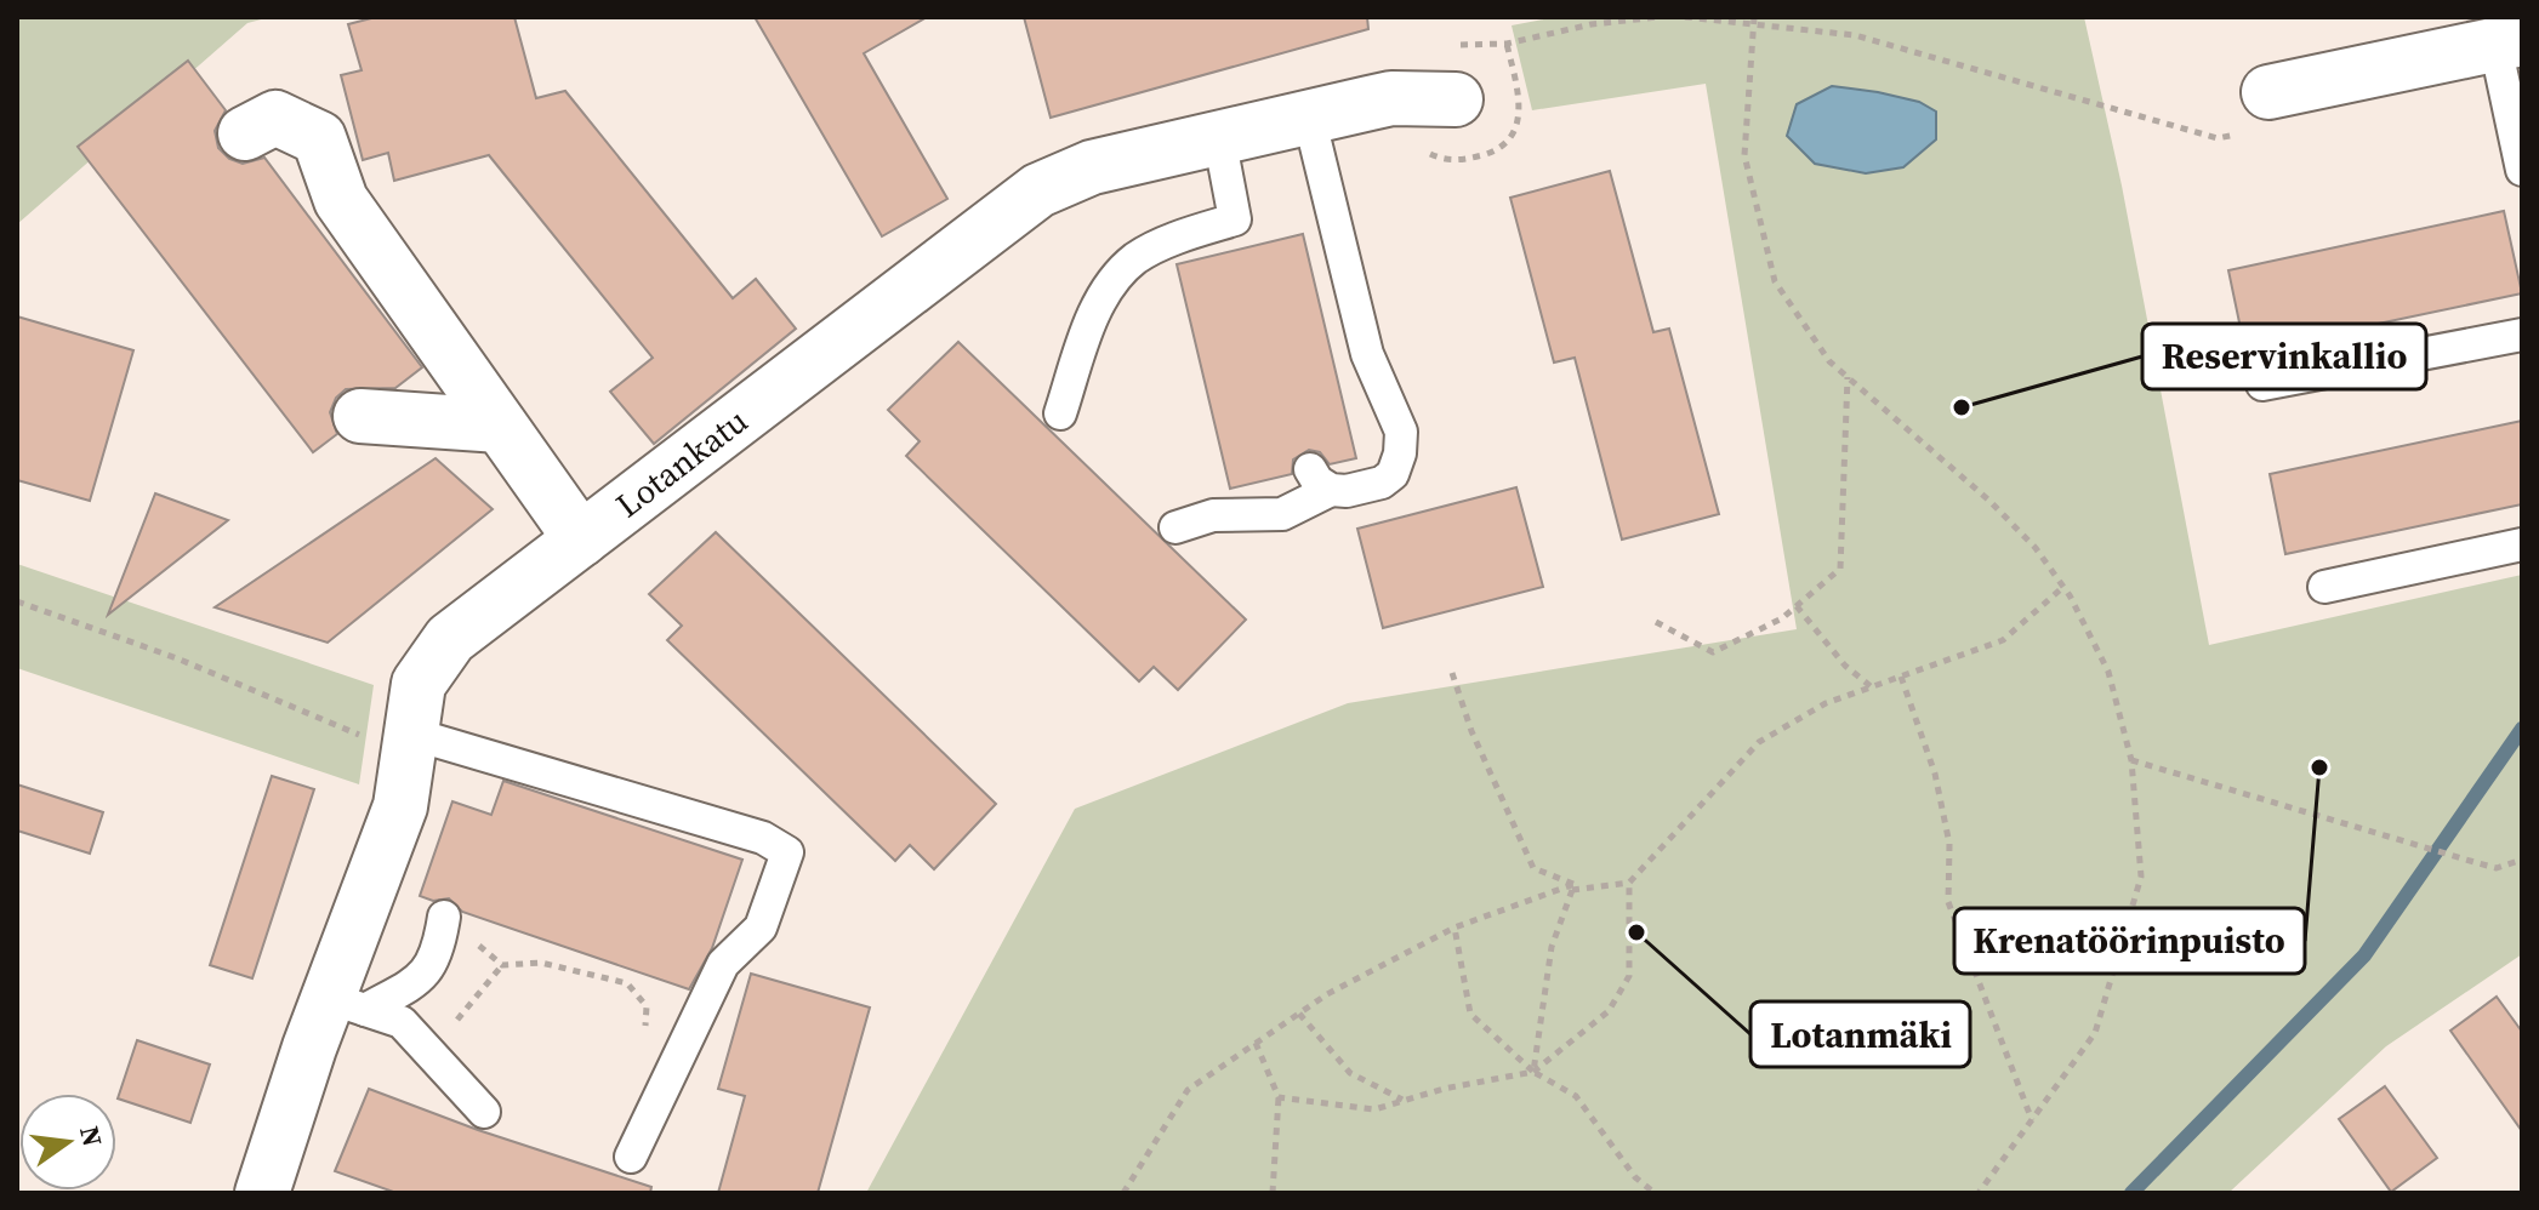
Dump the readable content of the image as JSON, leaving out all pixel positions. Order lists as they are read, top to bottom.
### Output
{
  "streets": {
    "street": ["Lotankatu"]
  },
  "places": ["Reservinkallio", "Krenatöörinpuisto", "Lotanmäki"],
  "north": "right"
}
